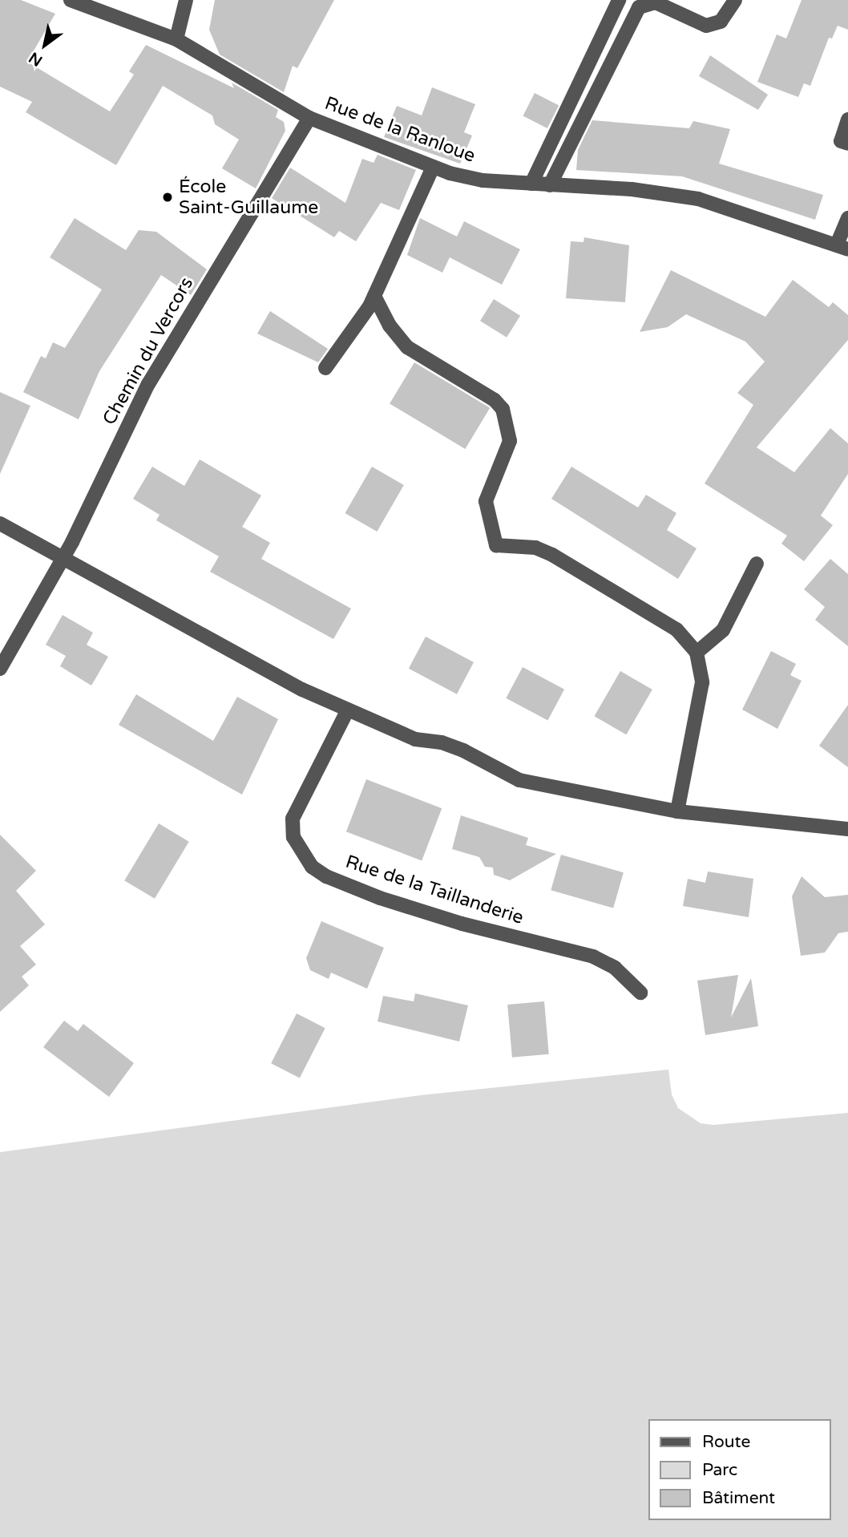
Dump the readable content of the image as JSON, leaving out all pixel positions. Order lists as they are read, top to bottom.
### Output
{
  "streets": {
    "street": ["Rue de la Ranloue", "Chemin du Vercors", "Rue de la Taillanderie"]
  },
  "crossings": [
    ["Rue de la Ranloue", "Chemin du Vercors"]
  ],
  "places": ["École Saint-Guillaume"],
  "legend": ["Route", "Parc", "Bâtiment"],
  "north": "bottom left"
}
